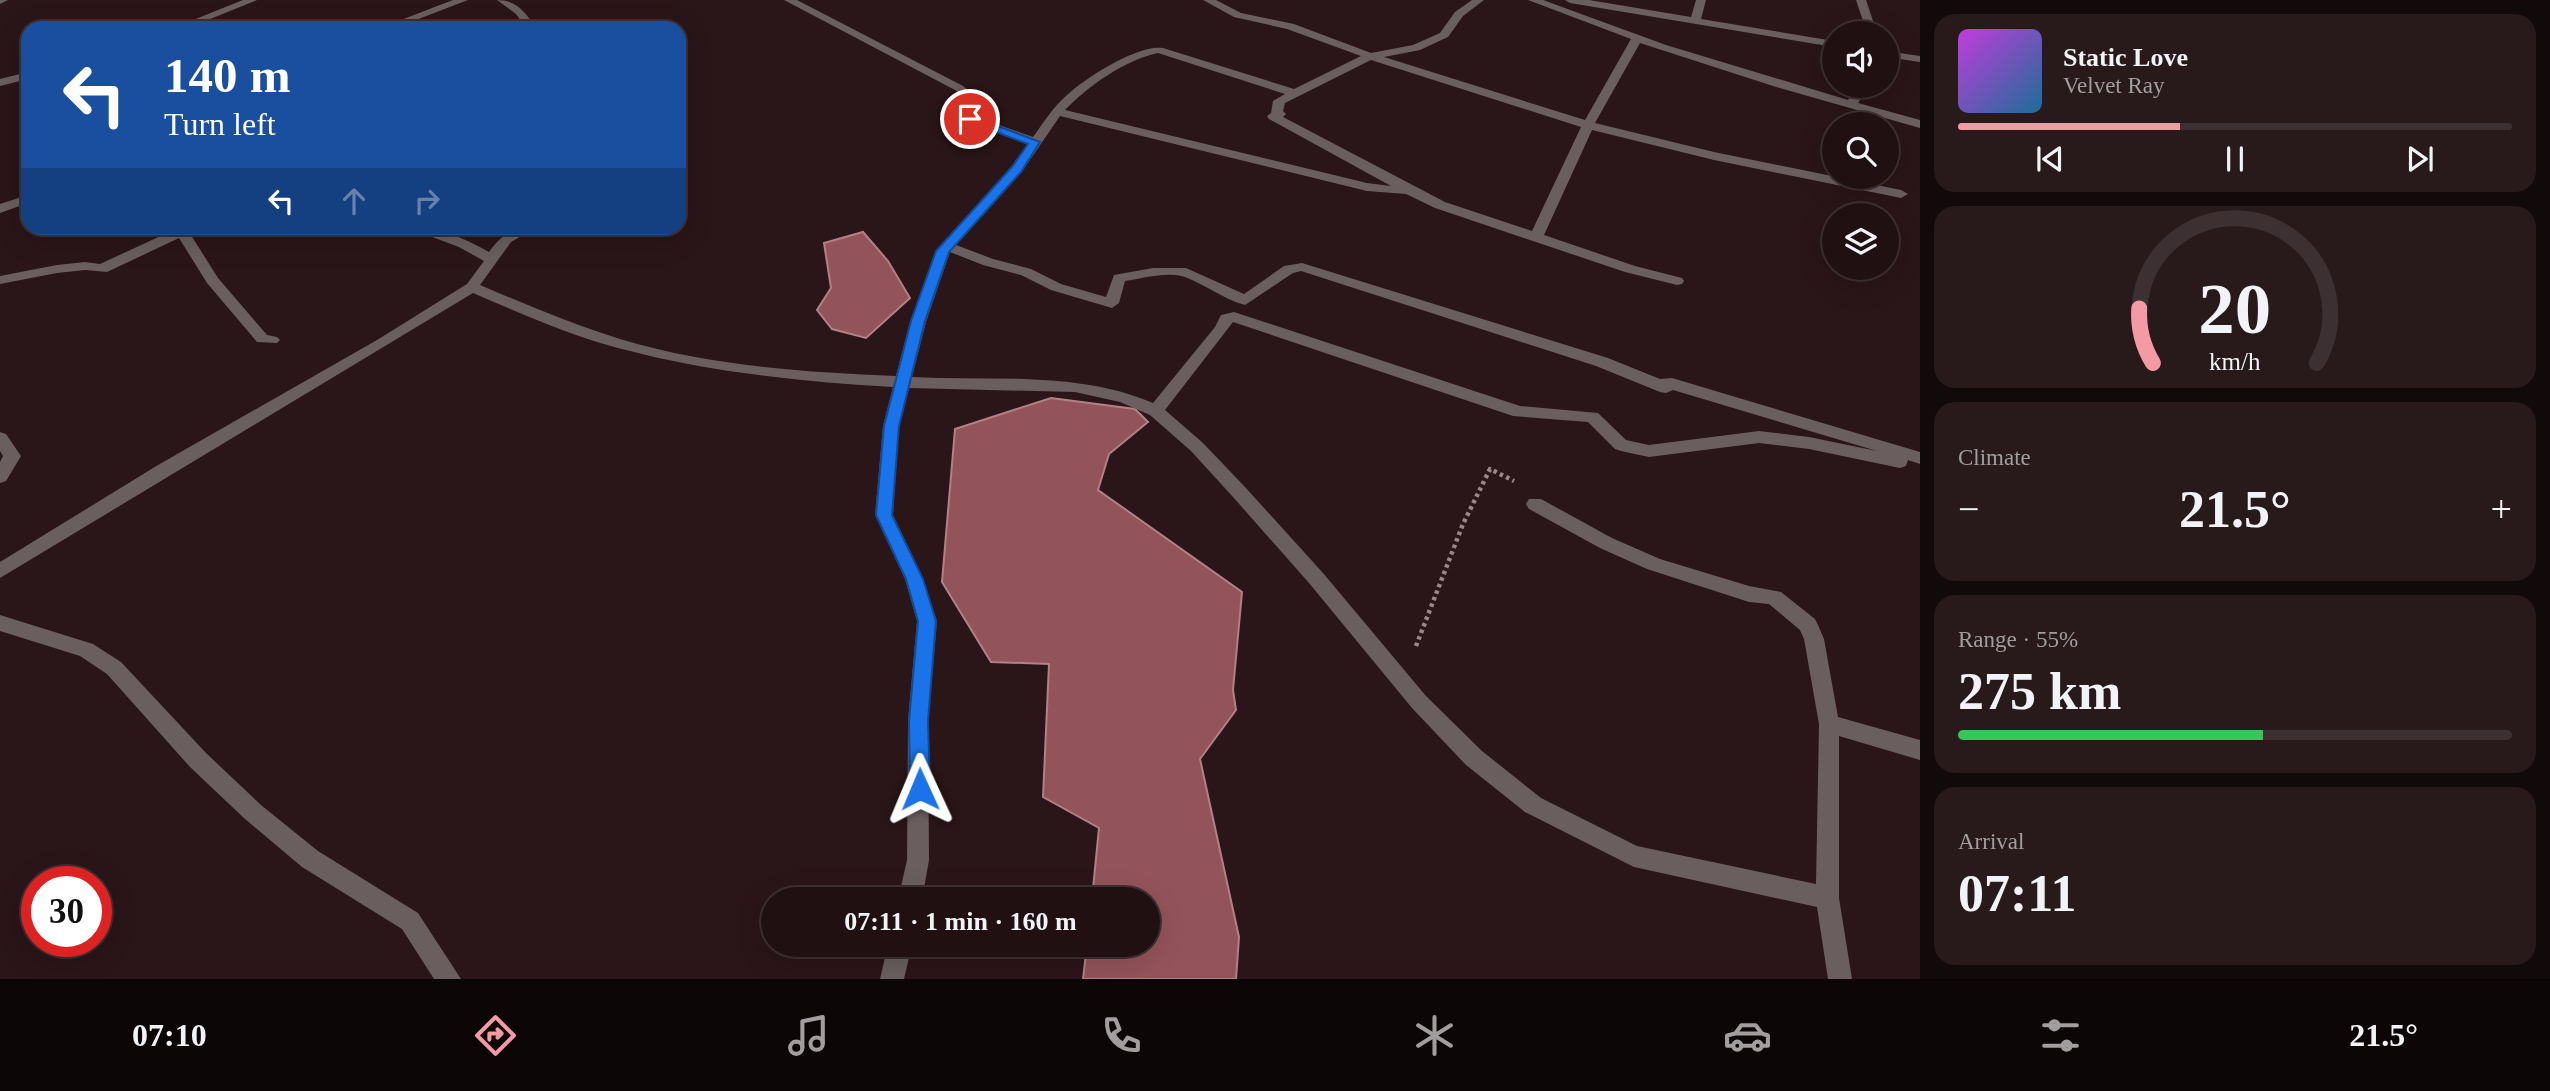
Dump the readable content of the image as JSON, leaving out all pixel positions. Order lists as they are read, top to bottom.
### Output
{
  "page": {
    "turn": ["140 m", "Turn left"],
    "song": ["Static Love", "Velvet Ray"],
    "tile": [
      "Climate",
      ["Range · 55%", "275 km"],
      ["Arrival", "07:11"]
    ],
    "heat": ["−", "21.5°", "+"],
    "limit": "30",
    "trip": "07:11 · 1 min · 160 m",
    "tabs": ["07:10", "21.5°"],
    "gauge": ["20", "km/h"]
  }
}
